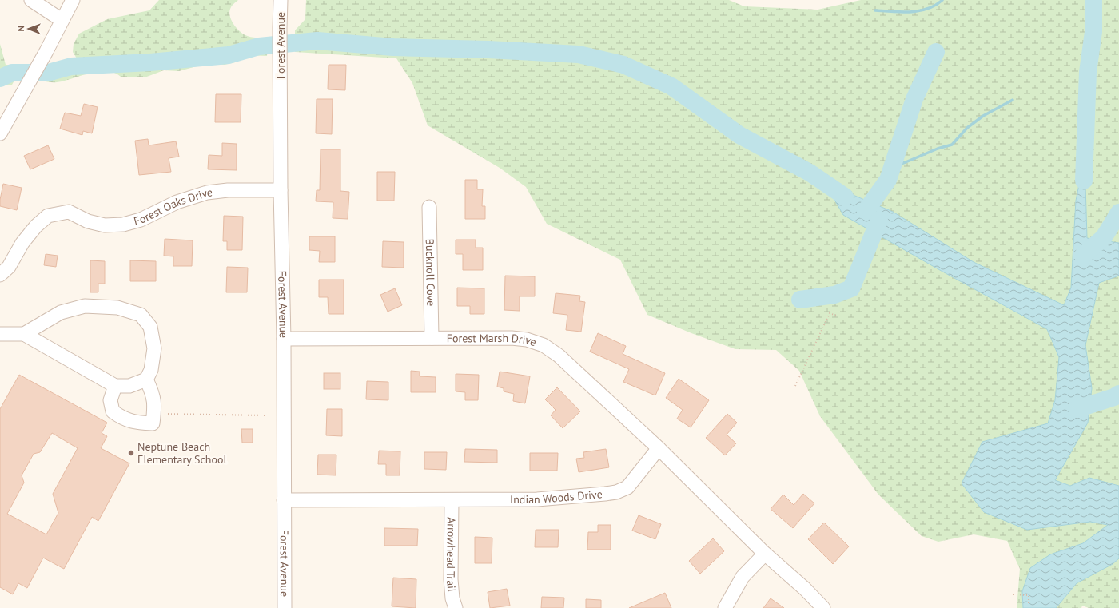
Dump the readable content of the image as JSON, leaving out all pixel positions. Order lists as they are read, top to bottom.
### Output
{
  "streets": {
    "street": [
      "Forest Avenue",
      "Forest Oaks Drive",
      "Bucknoll Cove",
      "Forest Marsh Drive",
      "Indian Woods Drive",
      "Arrowhead Trail"
    ]
  },
  "crossings": [
    ["Forest Avenue", "Forest Oaks Drive"],
    ["Forest Avenue", "Forest Marsh Drive"],
    ["Forest Avenue", "Indian Woods Drive"],
    ["Bucknoll Cove", "Forest Marsh Drive"],
    ["Forest Marsh Drive", "Indian Woods Drive"],
    ["Indian Woods Drive", "Arrowhead Trail"]
  ],
  "places": ["Neptune Beach Elementary School"],
  "north": "left"
}
